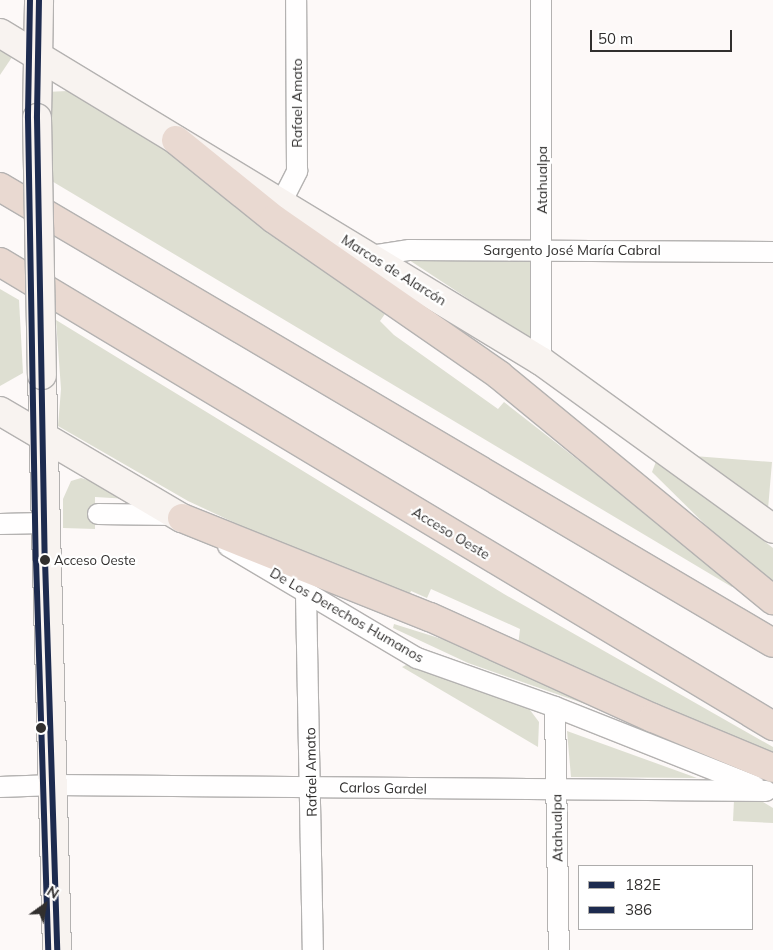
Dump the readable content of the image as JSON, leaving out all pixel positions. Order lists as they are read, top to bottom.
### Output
{
  "streets": {
    "highway": ["Acceso Oeste"],
    "street": [
      "Rafael Amato",
      "Atahualpa",
      "Sargento José María Cabral",
      "Marcos de Alarcón",
      "De Los Derechos Humanos",
      "Carlos Gardel"
    ]
  },
  "crossings": [
    ["Rafael Amato", "Marcos de Alarcón"],
    ["Rafael Amato", "De Los Derechos Humanos"],
    ["Rafael Amato", "Carlos Gardel"],
    ["Atahualpa", "Sargento José María Cabral"],
    ["Atahualpa", "Marcos de Alarcón"],
    ["Atahualpa", "De Los Derechos Humanos"],
    ["Atahualpa", "Carlos Gardel"],
    ["Sargento José María Cabral", "Marcos de Alarcón"],
    ["De Los Derechos Humanos", "Carlos Gardel"]
  ],
  "places": ["Acceso Oeste"],
  "lines": ["transit line 182E", "transit line 386"],
  "legend": ["182E", "386"],
  "scale_bar": "50 m",
  "north": "top right"
}
